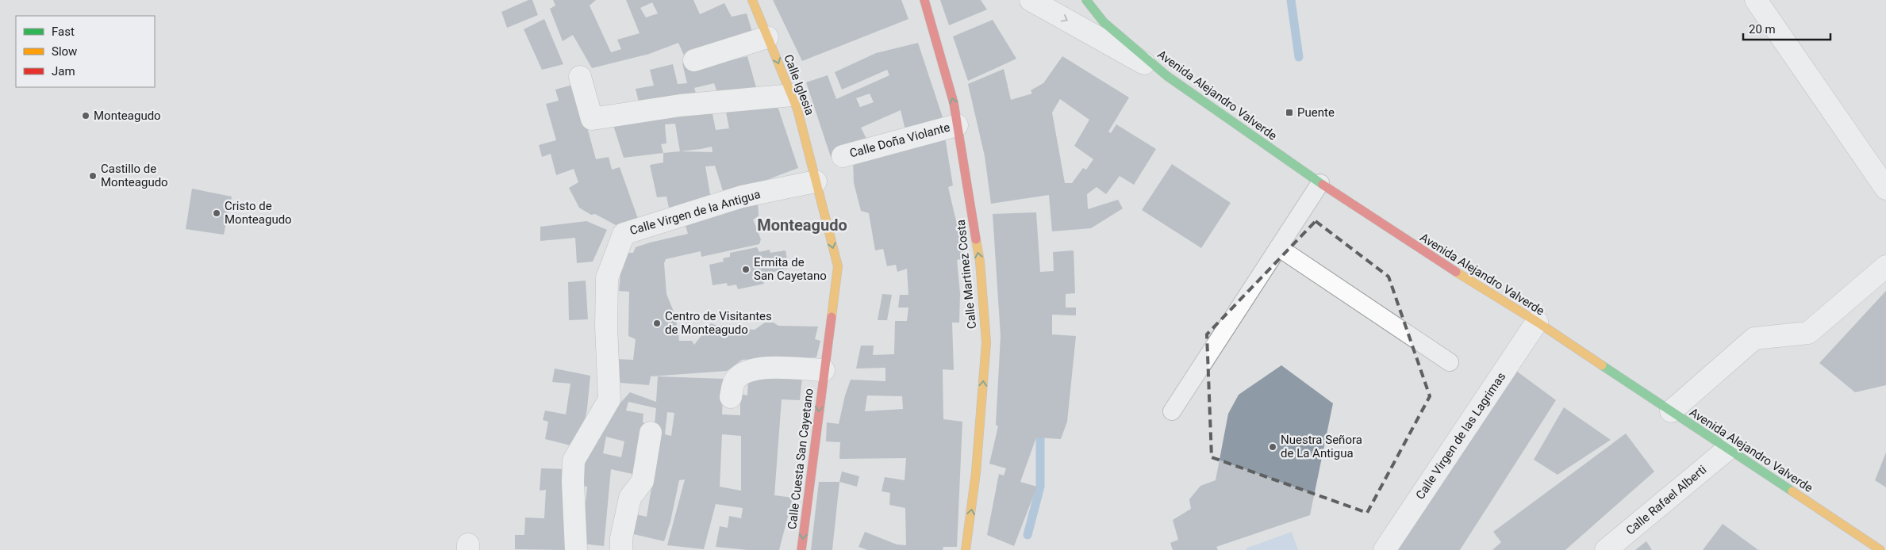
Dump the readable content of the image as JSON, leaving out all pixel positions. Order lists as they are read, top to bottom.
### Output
{
  "streets": {
    "street": [
      "Calle Iglesia",
      "Avenida Alejandro Valverde",
      "Calle Doña Violante",
      "Calle Virgen de la Antigua",
      "Calle Martinez Costa",
      "Calle Virgen de las Lagrimas",
      "Calle Cuesta San Cayetano",
      "Calle Rafael Alberti"
    ]
  },
  "crossings": [
    ["Calle Iglesia", "Calle Virgen de la Antigua"],
    ["Calle Iglesia", "Calle Cuesta San Cayetano"],
    ["Avenida Alejandro Valverde", "Calle Virgen de las Lagrimas"],
    ["Avenida Alejandro Valverde", "Calle Rafael Alberti"],
    ["Calle Doña Violante", "Calle Martinez Costa"]
  ],
  "one_way": ["Calle Iglesia", "Calle Martinez Costa", "Calle Cuesta San Cayetano"],
  "districts": ["Monteagudo"],
  "places": {
    "transit": ["Puente"],
    "other": [
      "Monteagudo",
      "Castillo de Monteagudo",
      "Cristo de Monteagudo",
      "Ermita de San Cayetano",
      "Centro de Visitantes de Monteagudo",
      "Nuestra Señora de La Antigua"
    ]
  },
  "legend": ["Fast", "Slow", "Jam"],
  "scale_bar": "20 m"
}
